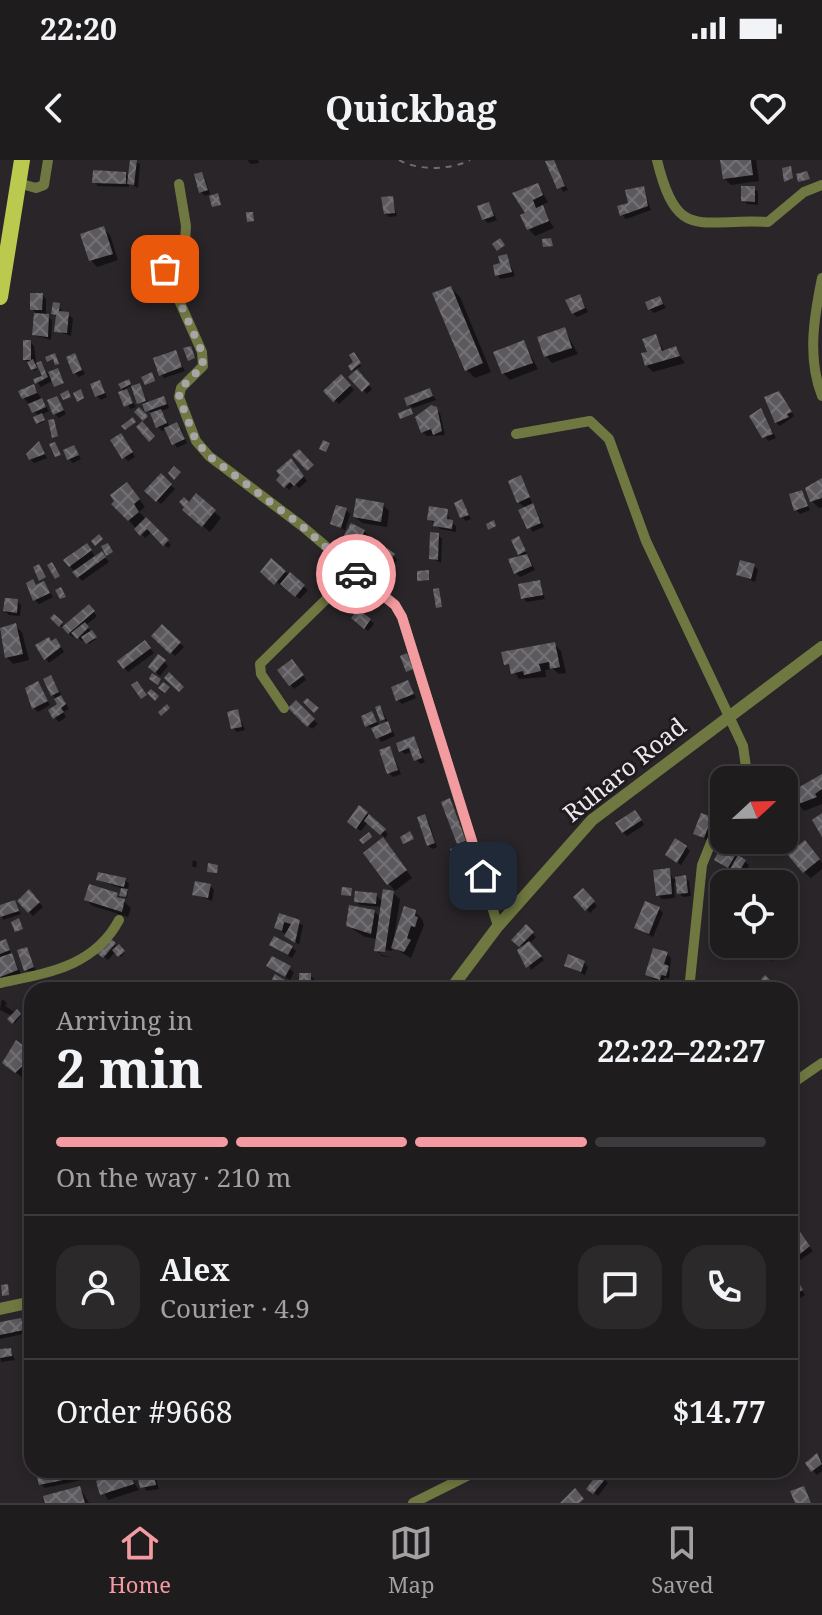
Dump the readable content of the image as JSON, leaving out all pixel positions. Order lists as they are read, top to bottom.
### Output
{
  "streets": {
    "street": ["Ruharo Road"]
  },
  "north": "right",
  "page": {
    "status": "22:20",
    "header": "Quickbag",
    "heading": ["2 min", "Arriving in", "22:22–22:27"],
    "panel": [
      "Alex",
      "Courier · 4.9",
      "Order #9668",
      "$14.77"
    ],
    "bar": "On the way · 210 m",
    "tabs": ["Home", "Map", "Saved"]
  }
}
